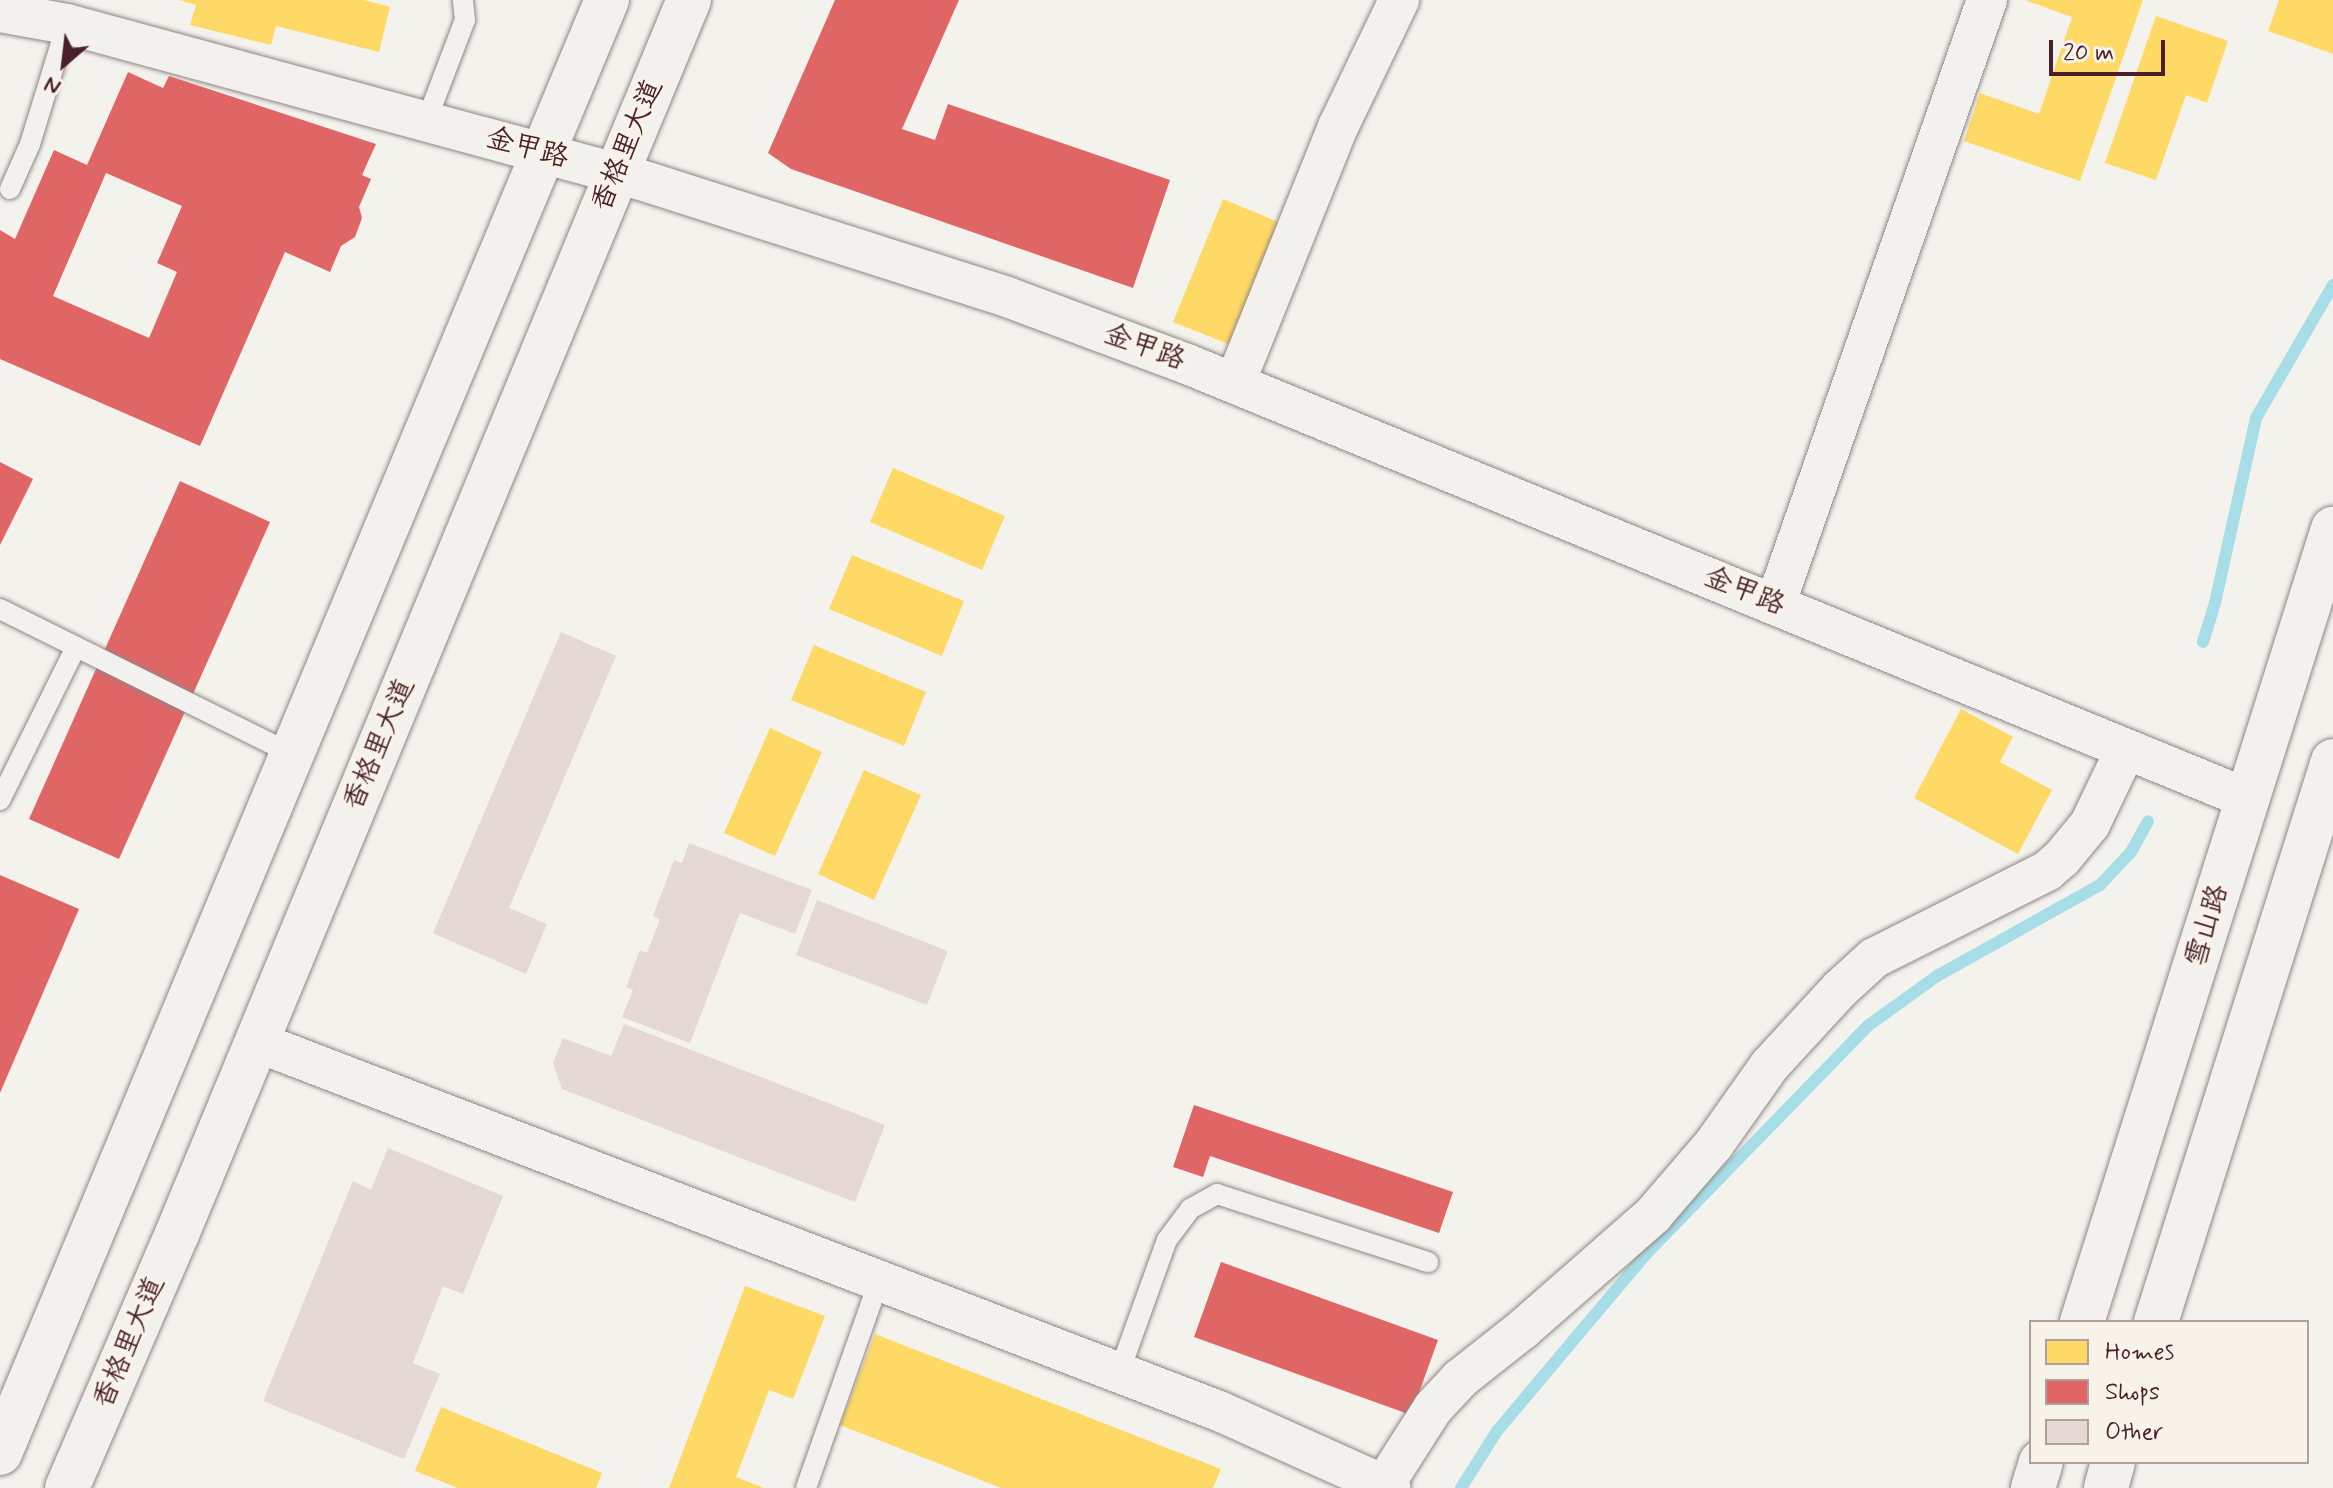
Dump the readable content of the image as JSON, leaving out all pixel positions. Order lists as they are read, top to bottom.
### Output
{
  "streets": {
    "main road": ["香格里大道", "雪山路"],
    "street": ["金甲路"]
  },
  "crossings": [
    ["香格里大道", "金甲路"],
    ["金甲路", "雪山路"]
  ],
  "legend": ["Homes", "Shops", "Other"],
  "scale_bar": "20 m",
  "north": "bottom left"
}
